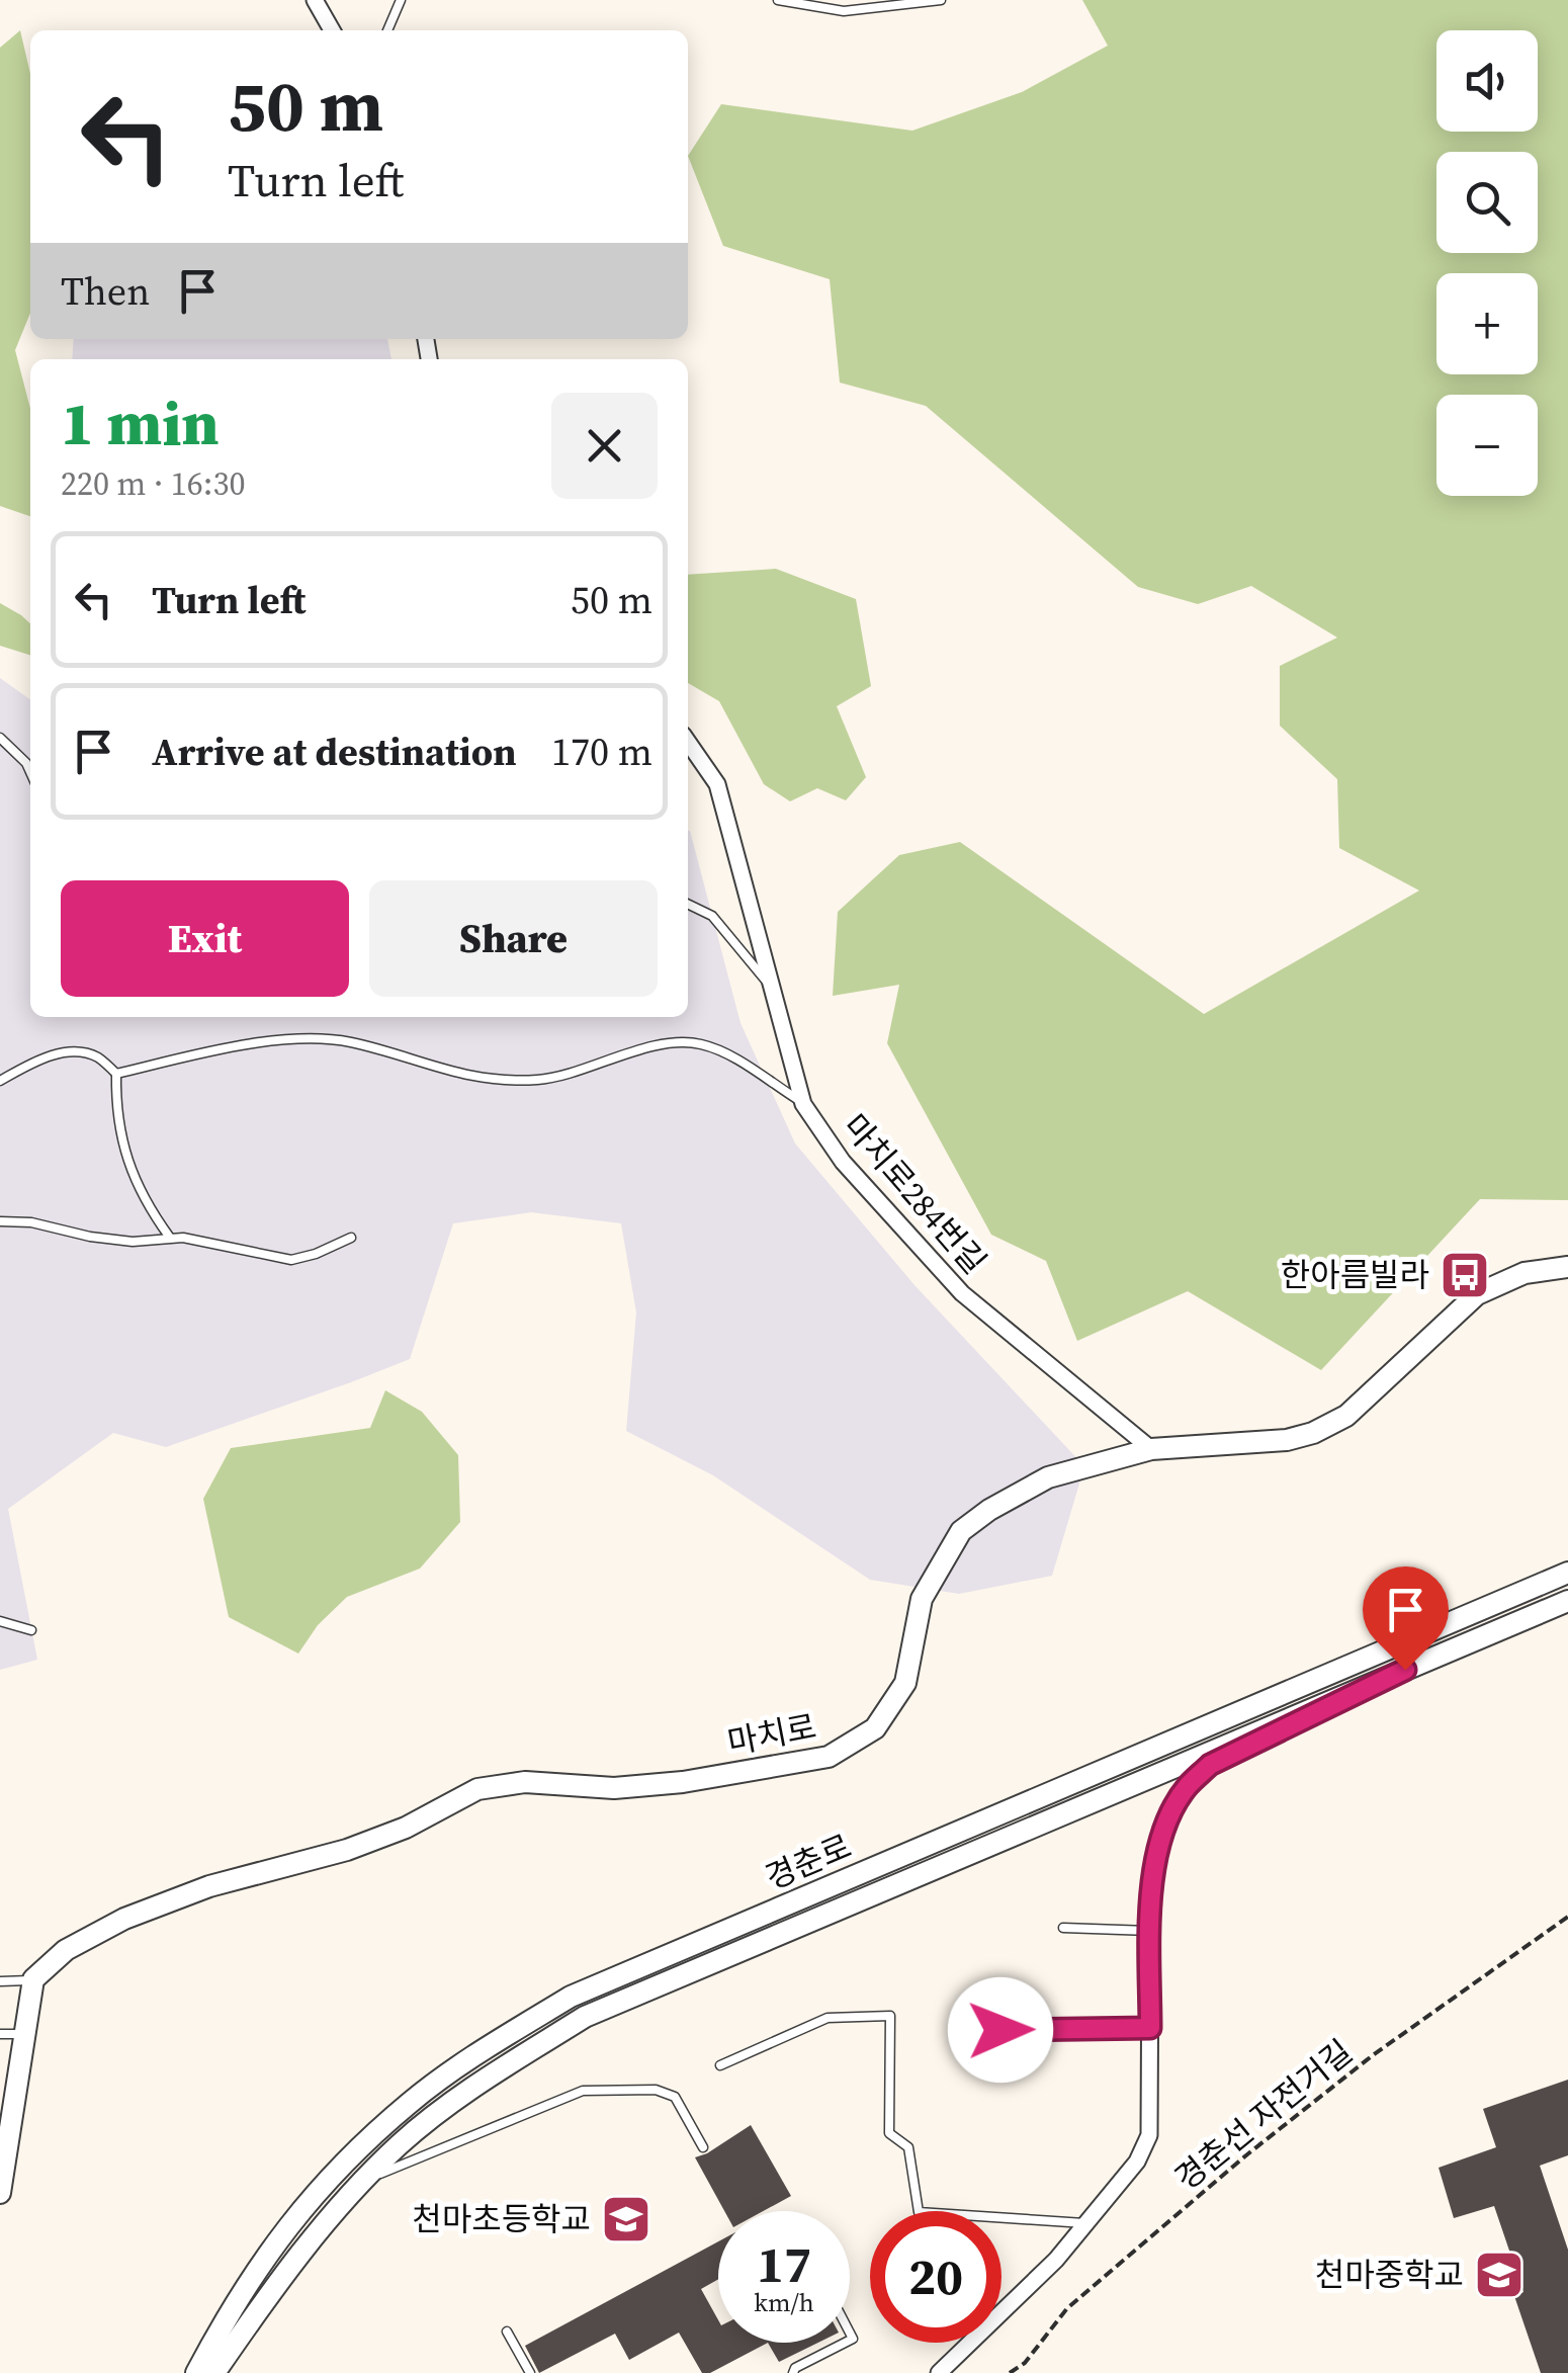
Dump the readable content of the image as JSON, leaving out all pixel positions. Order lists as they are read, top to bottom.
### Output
{
  "streets": {
    "street": ["마치로284번길", "마치로", "경춘로"],
    "path": ["경춘선 자전거길"]
  },
  "crossings": [
    ["마치로284번길", "마치로"]
  ],
  "places": {
    "bus stop": ["한아름빌라"],
    "school or university": ["천마초등학교", "천마중학교"]
  },
  "page": {
    "map_buttons": ["+", "−"],
    "turn": ["50 m", "Turn left"],
    "then": "Then",
    "heading": ["1 min", "220 m · 16:30"],
    "list": [
      {
        "name": "Turn left",
        "value": "50 m"
      },
      {
        "name": "Arrive at destination",
        "value": "170 m"
      }
    ],
    "buttons": ["Exit", "Share"],
    "speed": "17 km/h",
    "limit": "20"
  }
}
